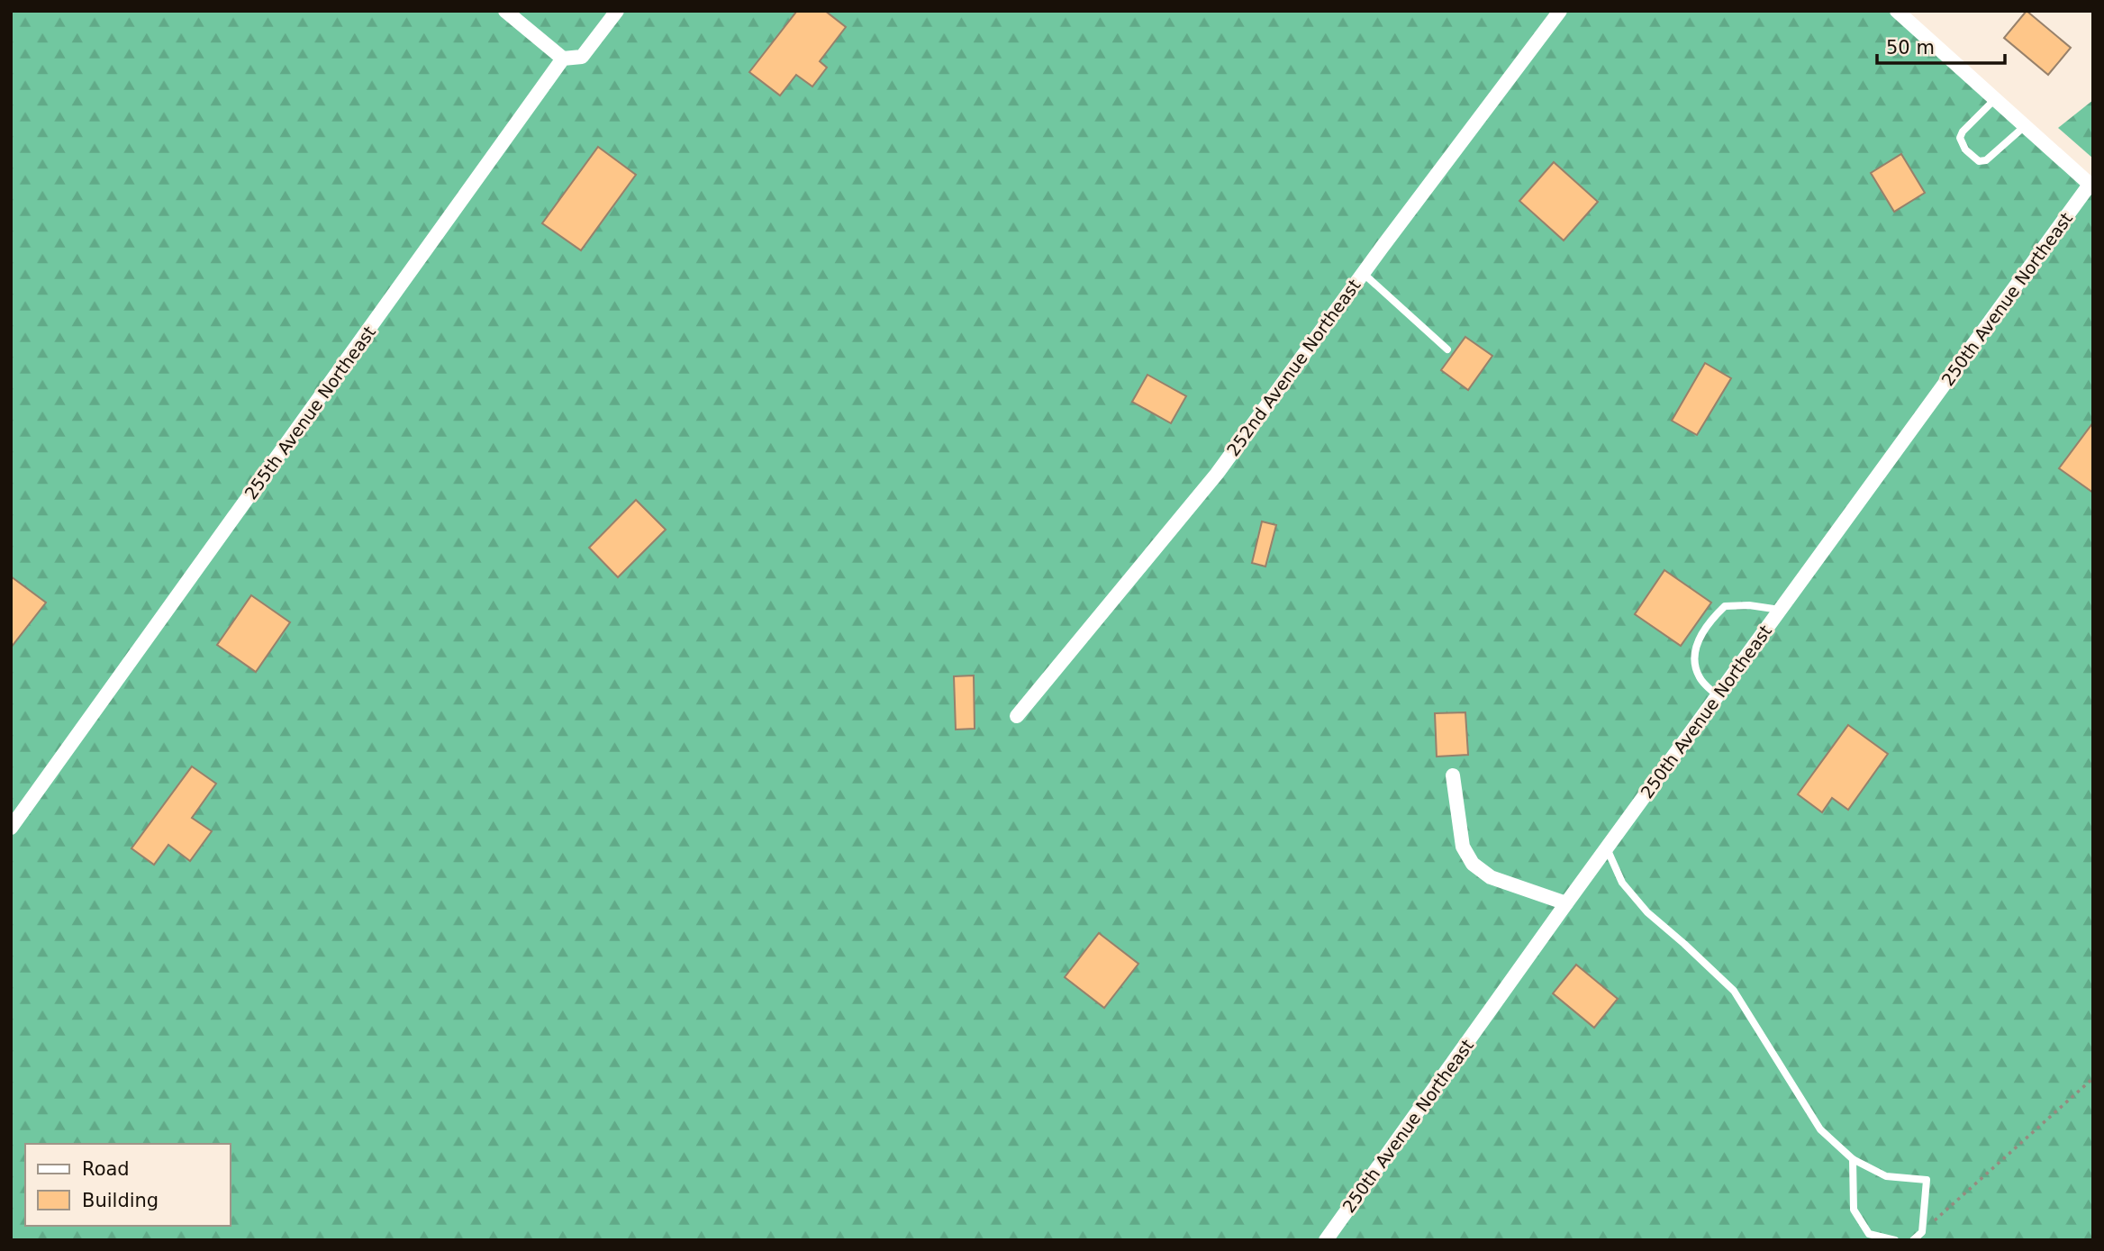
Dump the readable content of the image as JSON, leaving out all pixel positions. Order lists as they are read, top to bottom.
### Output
{
  "streets": {
    "street": ["250th Avenue Northeast", "252nd Avenue Northeast", "255th Avenue Northeast"]
  },
  "legend": ["Road", "Building"],
  "scale_bar": "50 m"
}
